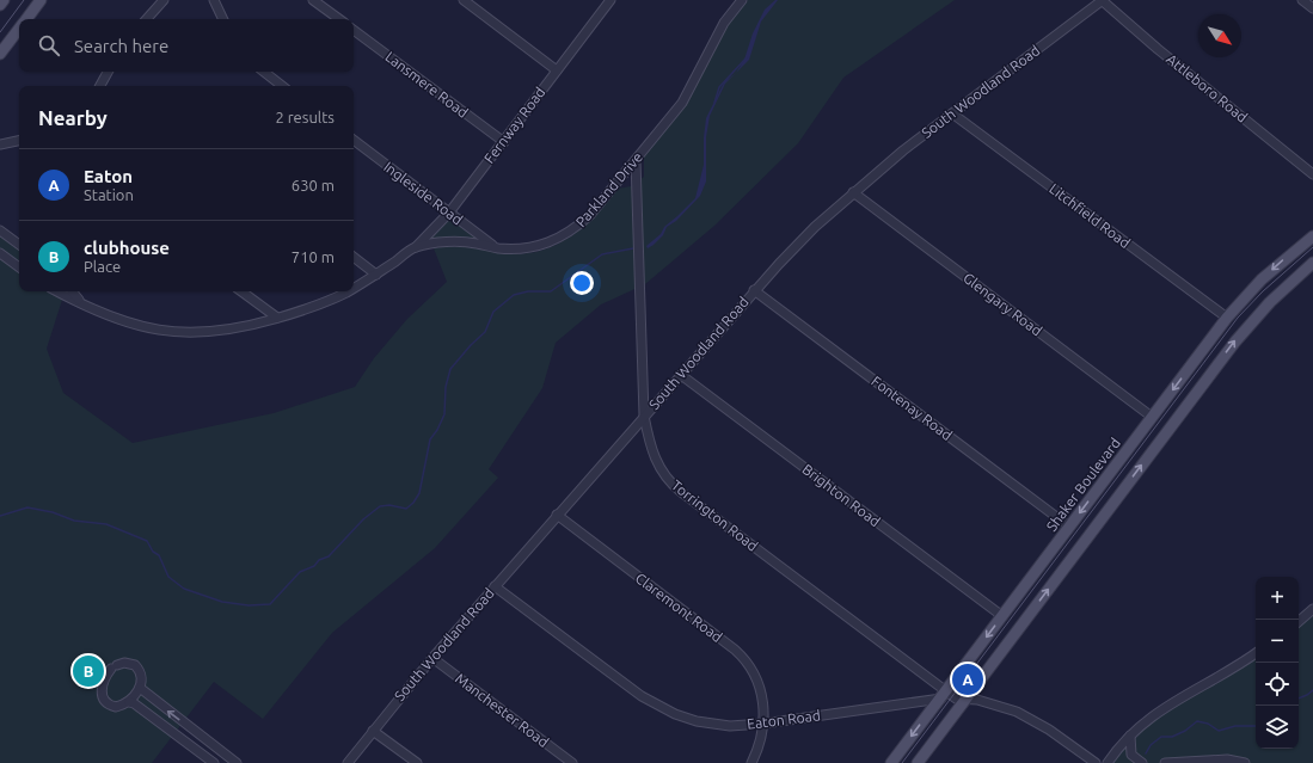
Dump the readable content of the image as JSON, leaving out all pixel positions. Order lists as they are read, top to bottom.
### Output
{
  "streets": {
    "main road": ["Shaker Boulevard"],
    "street": [
      "Lansmere Road",
      "Attleboro Road",
      "South Woodland Road",
      "Fernway Road",
      "Parkland Drive",
      "Ingleside Road",
      "Litchfield Road",
      "Glengary Road",
      "Fontenay Road",
      "Brighton Road",
      "Torrington Road",
      "Claremont Road",
      "Manchester Road",
      "Eaton Road"
    ]
  },
  "crossings": [
    ["Lansmere Road", "Fernway Road"],
    ["Attleboro Road", "South Woodland Road"],
    ["South Woodland Road", "Litchfield Road"],
    ["South Woodland Road", "Glengary Road"],
    ["South Woodland Road", "Fontenay Road"],
    ["South Woodland Road", "Brighton Road"],
    ["South Woodland Road", "Torrington Road"],
    ["South Woodland Road", "Claremont Road"],
    ["South Woodland Road", "Manchester Road"],
    ["South Woodland Road", "Eaton Road"],
    ["Fernway Road", "Parkland Drive"],
    ["Fernway Road", "Ingleside Road"],
    ["Parkland Drive", "Ingleside Road"],
    ["Parkland Drive", "Torrington Road"],
    ["Litchfield Road", "Shaker Boulevard"],
    ["Glengary Road", "Shaker Boulevard"],
    ["Fontenay Road", "Shaker Boulevard"],
    ["Shaker Boulevard", "Brighton Road"],
    ["Shaker Boulevard", "Torrington Road"],
    ["Shaker Boulevard", "Eaton Road"],
    ["Torrington Road", "Eaton Road"],
    ["Claremont Road", "Eaton Road"]
  ],
  "north": "bottom right",
  "page": {
    "search": "Search here",
    "heading": ["Nearby", "2 results"],
    "list": [
      {
        "mark": "A",
        "name": "Eaton",
        "note": "Station",
        "value": "630 m"
      },
      {
        "mark": "B",
        "name": "clubhouse",
        "note": "Place",
        "value": "710 m"
      }
    ],
    "map_buttons": ["+", "−"],
    "pins": ["B", "A"]
  }
}
